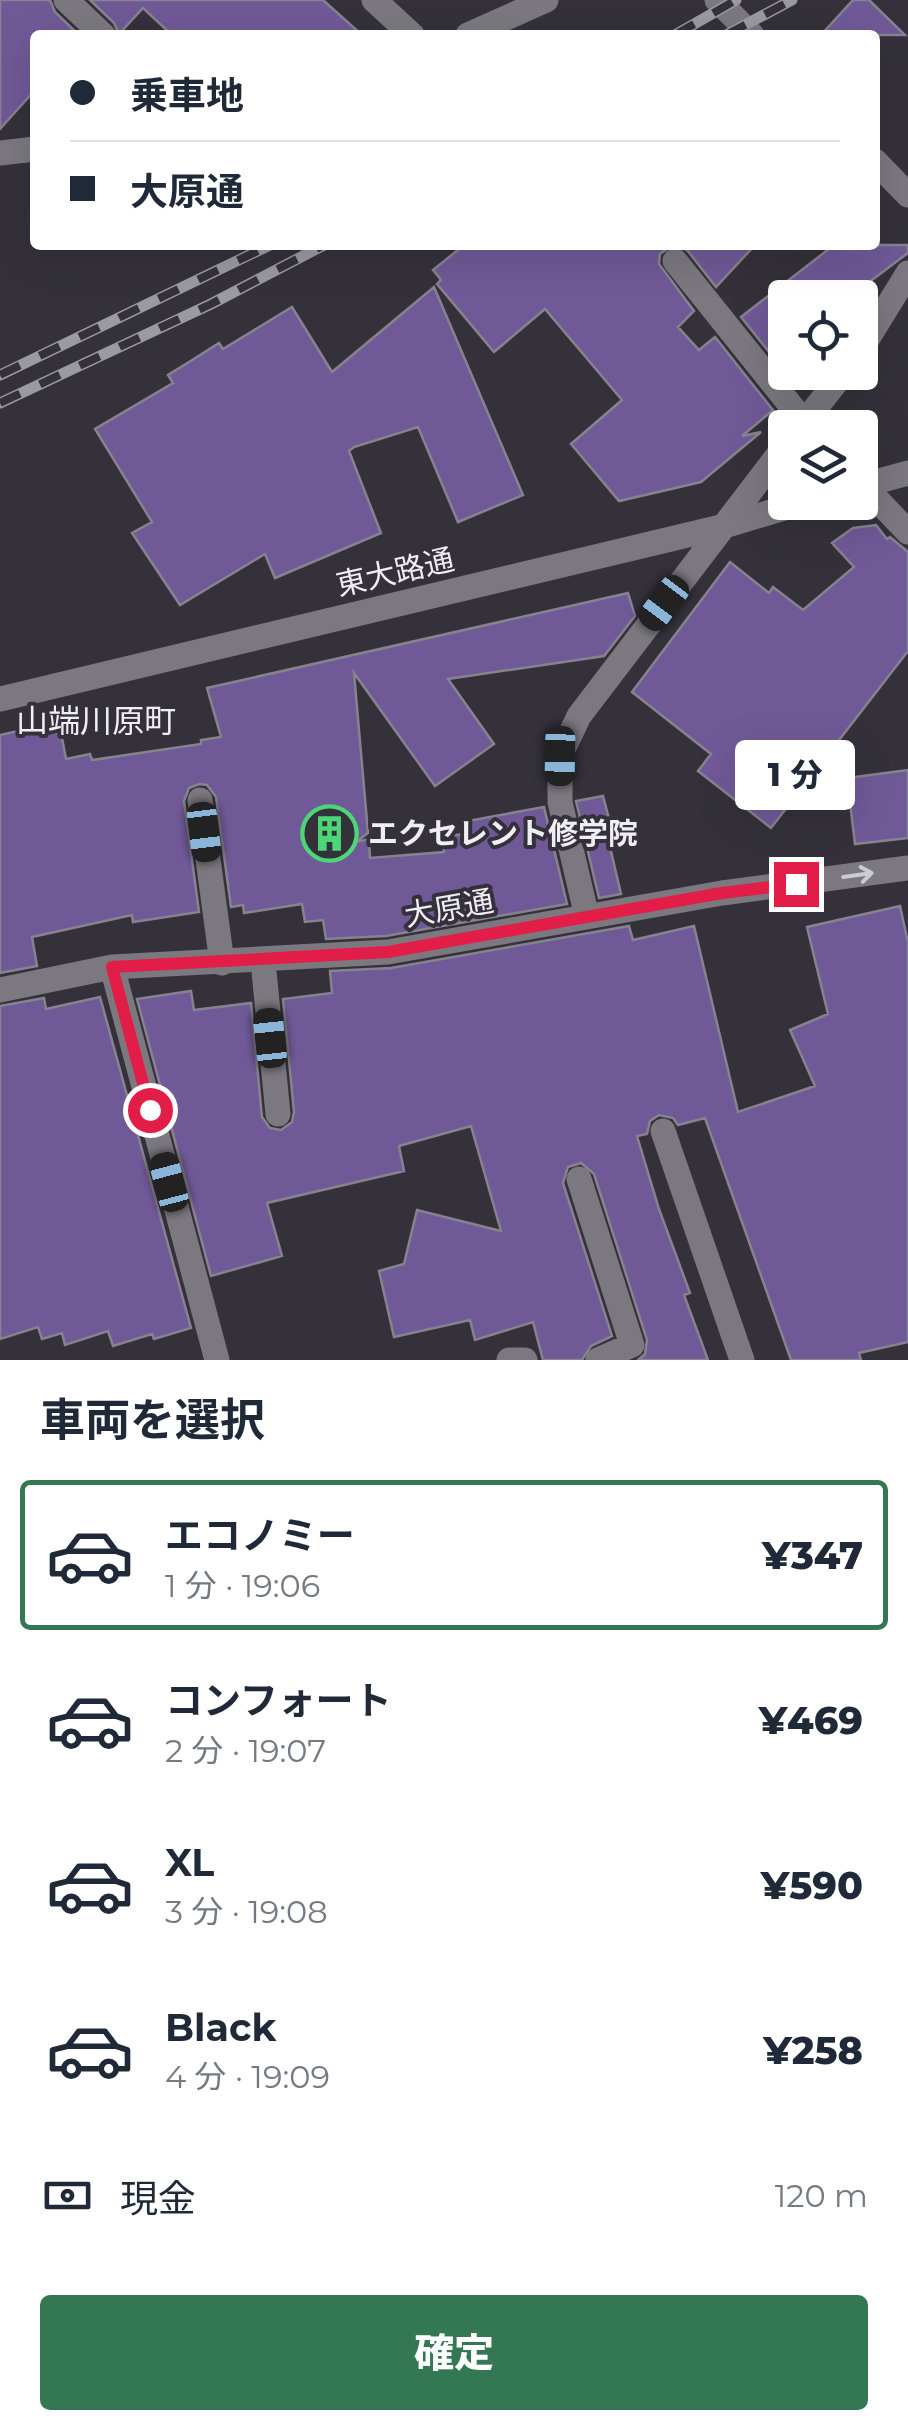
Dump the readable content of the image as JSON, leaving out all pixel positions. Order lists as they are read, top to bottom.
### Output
{
  "streets": {
    "street": ["東大路通", "大原通"]
  },
  "one_way": ["大原通"],
  "districts": ["山端川原町"],
  "places": {
    "building": ["エクセレント修学院"]
  },
  "page": {
    "banner": ["乗車地", "大原通"],
    "bubble": "1 分",
    "heading": "車両を選択",
    "list": [
      {
        "name": "エコノミー",
        "note": "1 分 · 19:06",
        "value": "¥347"
      },
      {
        "name": "コンフォート",
        "note": "2 分 · 19:07",
        "value": "¥469"
      },
      {
        "name": "XL",
        "note": "3 分 · 19:08",
        "value": "¥590"
      },
      {
        "name": "Black",
        "note": "4 分 · 19:09",
        "value": "¥258"
      }
    ],
    "pay": ["現金", "120 m"],
    "buttons": "確定"
  }
}
